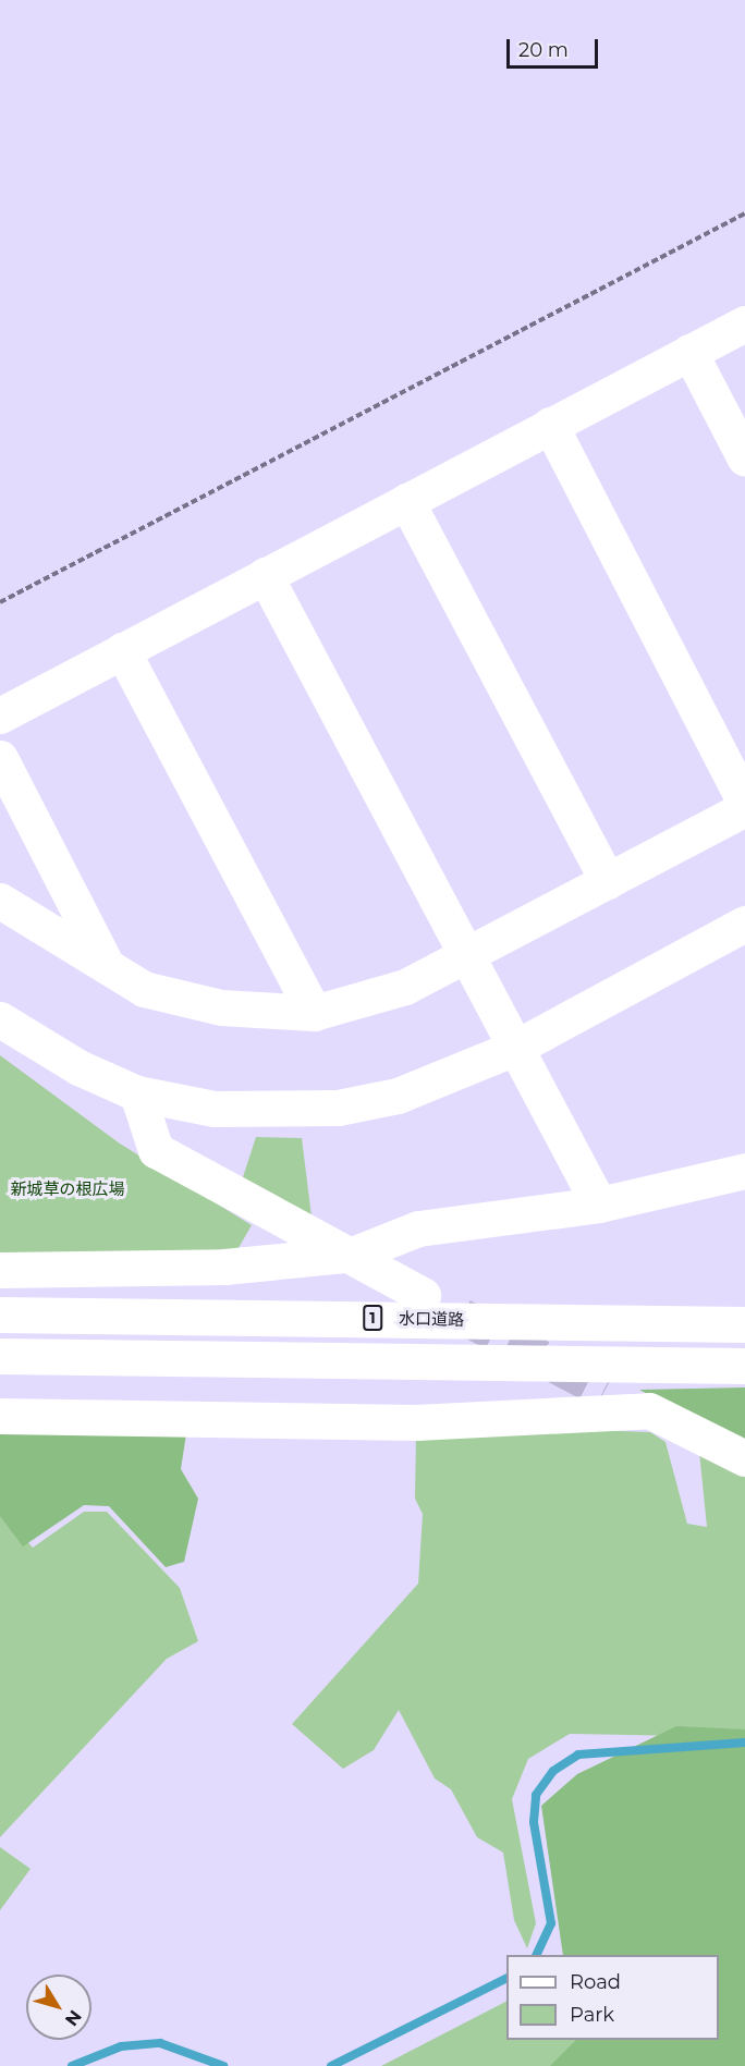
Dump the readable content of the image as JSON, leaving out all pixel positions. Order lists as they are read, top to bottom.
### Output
{
  "streets": {
    "main road": ["1", "水口道路"]
  },
  "parks": ["新城草の根広場"],
  "legend": ["Road", "Park"],
  "scale_bar": "20 m",
  "north": "bottom right"
}
